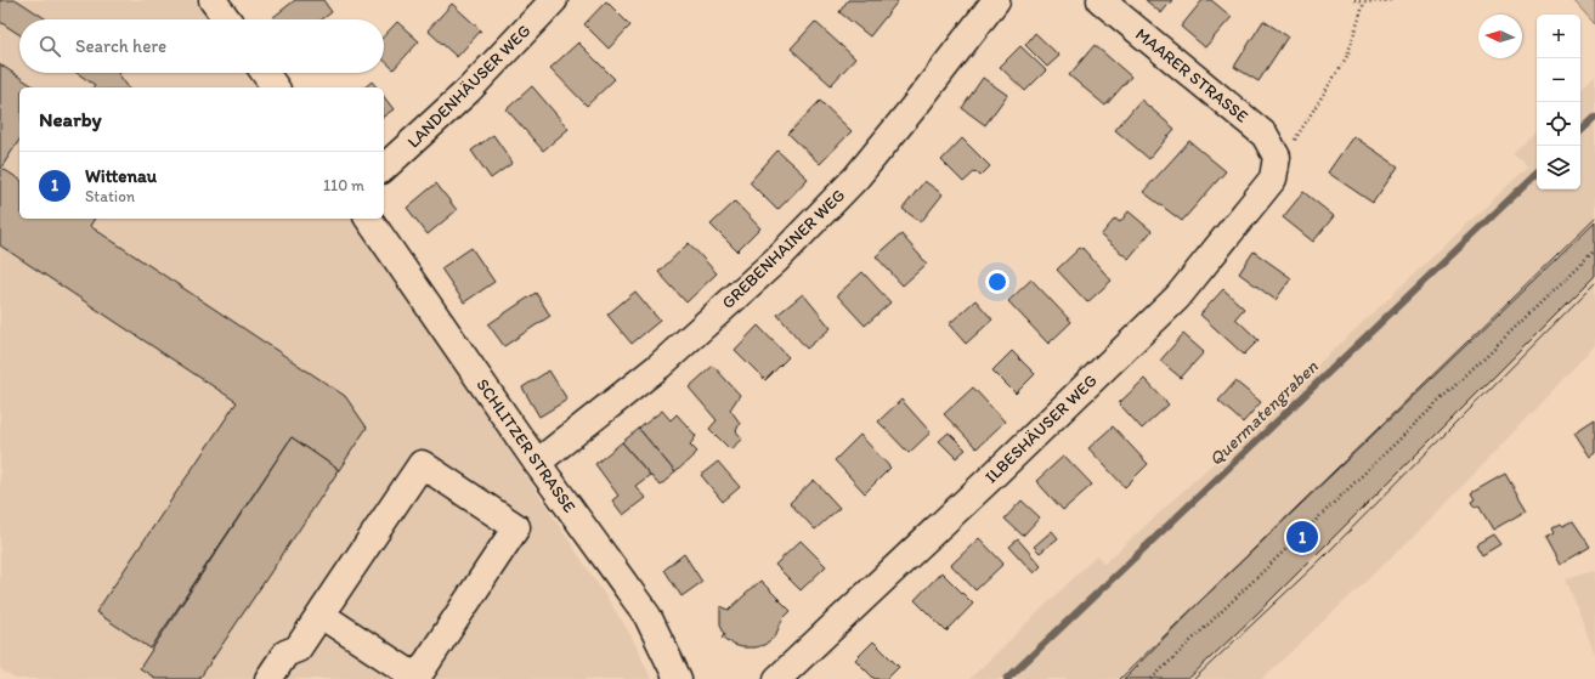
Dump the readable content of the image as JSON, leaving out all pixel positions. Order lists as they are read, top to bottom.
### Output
{
  "streets": {
    "street": [
      "MAARER STRASSE",
      "LANDENHÄUSER WEG",
      "GREBENHAINER WEG",
      "ILBESHÄUSER WEG",
      "SCHLITZER STRASSE"
    ]
  },
  "crossings": [
    ["MAARER STRASSE", "ILBESHÄUSER WEG"],
    ["GREBENHAINER WEG", "SCHLITZER STRASSE"]
  ],
  "water": ["Quermatengraben"],
  "north": "left",
  "page": {
    "map_buttons": ["+", "−"],
    "search": "Search here",
    "heading": "Nearby",
    "list": [
      {
        "mark": "1",
        "name": "Wittenau",
        "note": "Station",
        "value": "110 m"
      }
    ],
    "pins": "1"
  }
}
